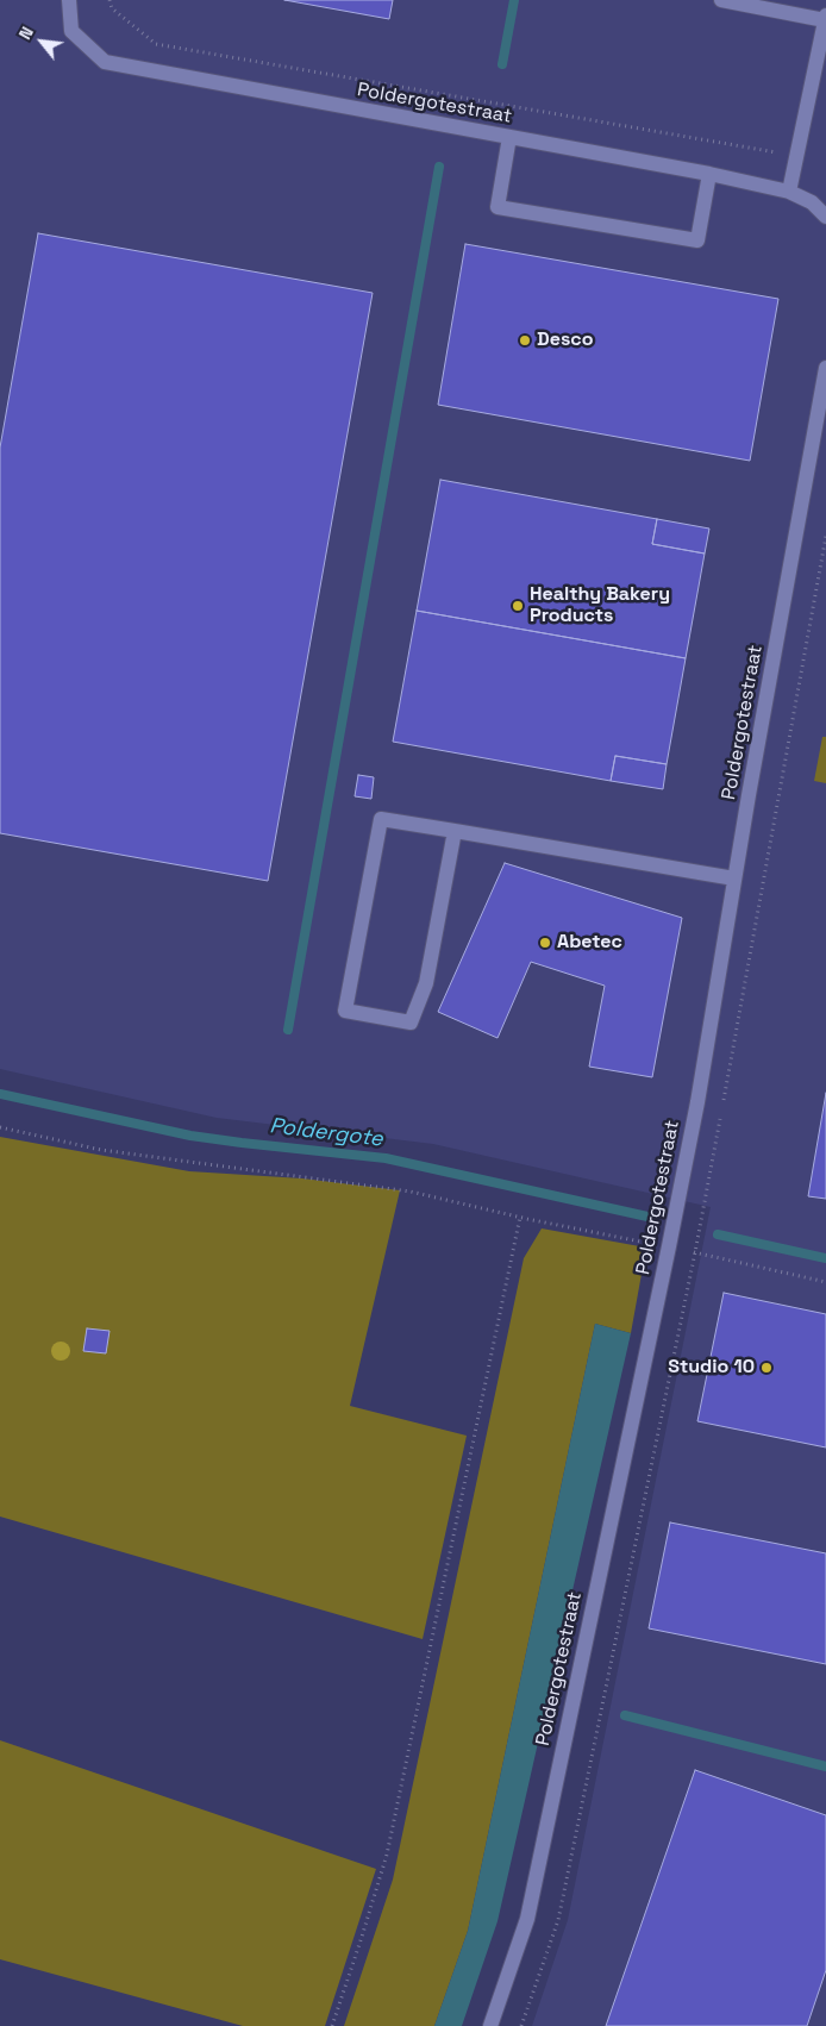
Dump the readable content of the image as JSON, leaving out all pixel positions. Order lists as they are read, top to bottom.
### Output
{
  "streets": {
    "street": ["Poldergotestraat"]
  },
  "water": ["Poldergote"],
  "places": [
    "Desco",
    "Healthy Bakery Products",
    "Abetec",
    "Studio 10"
  ],
  "north": "top left"
}
